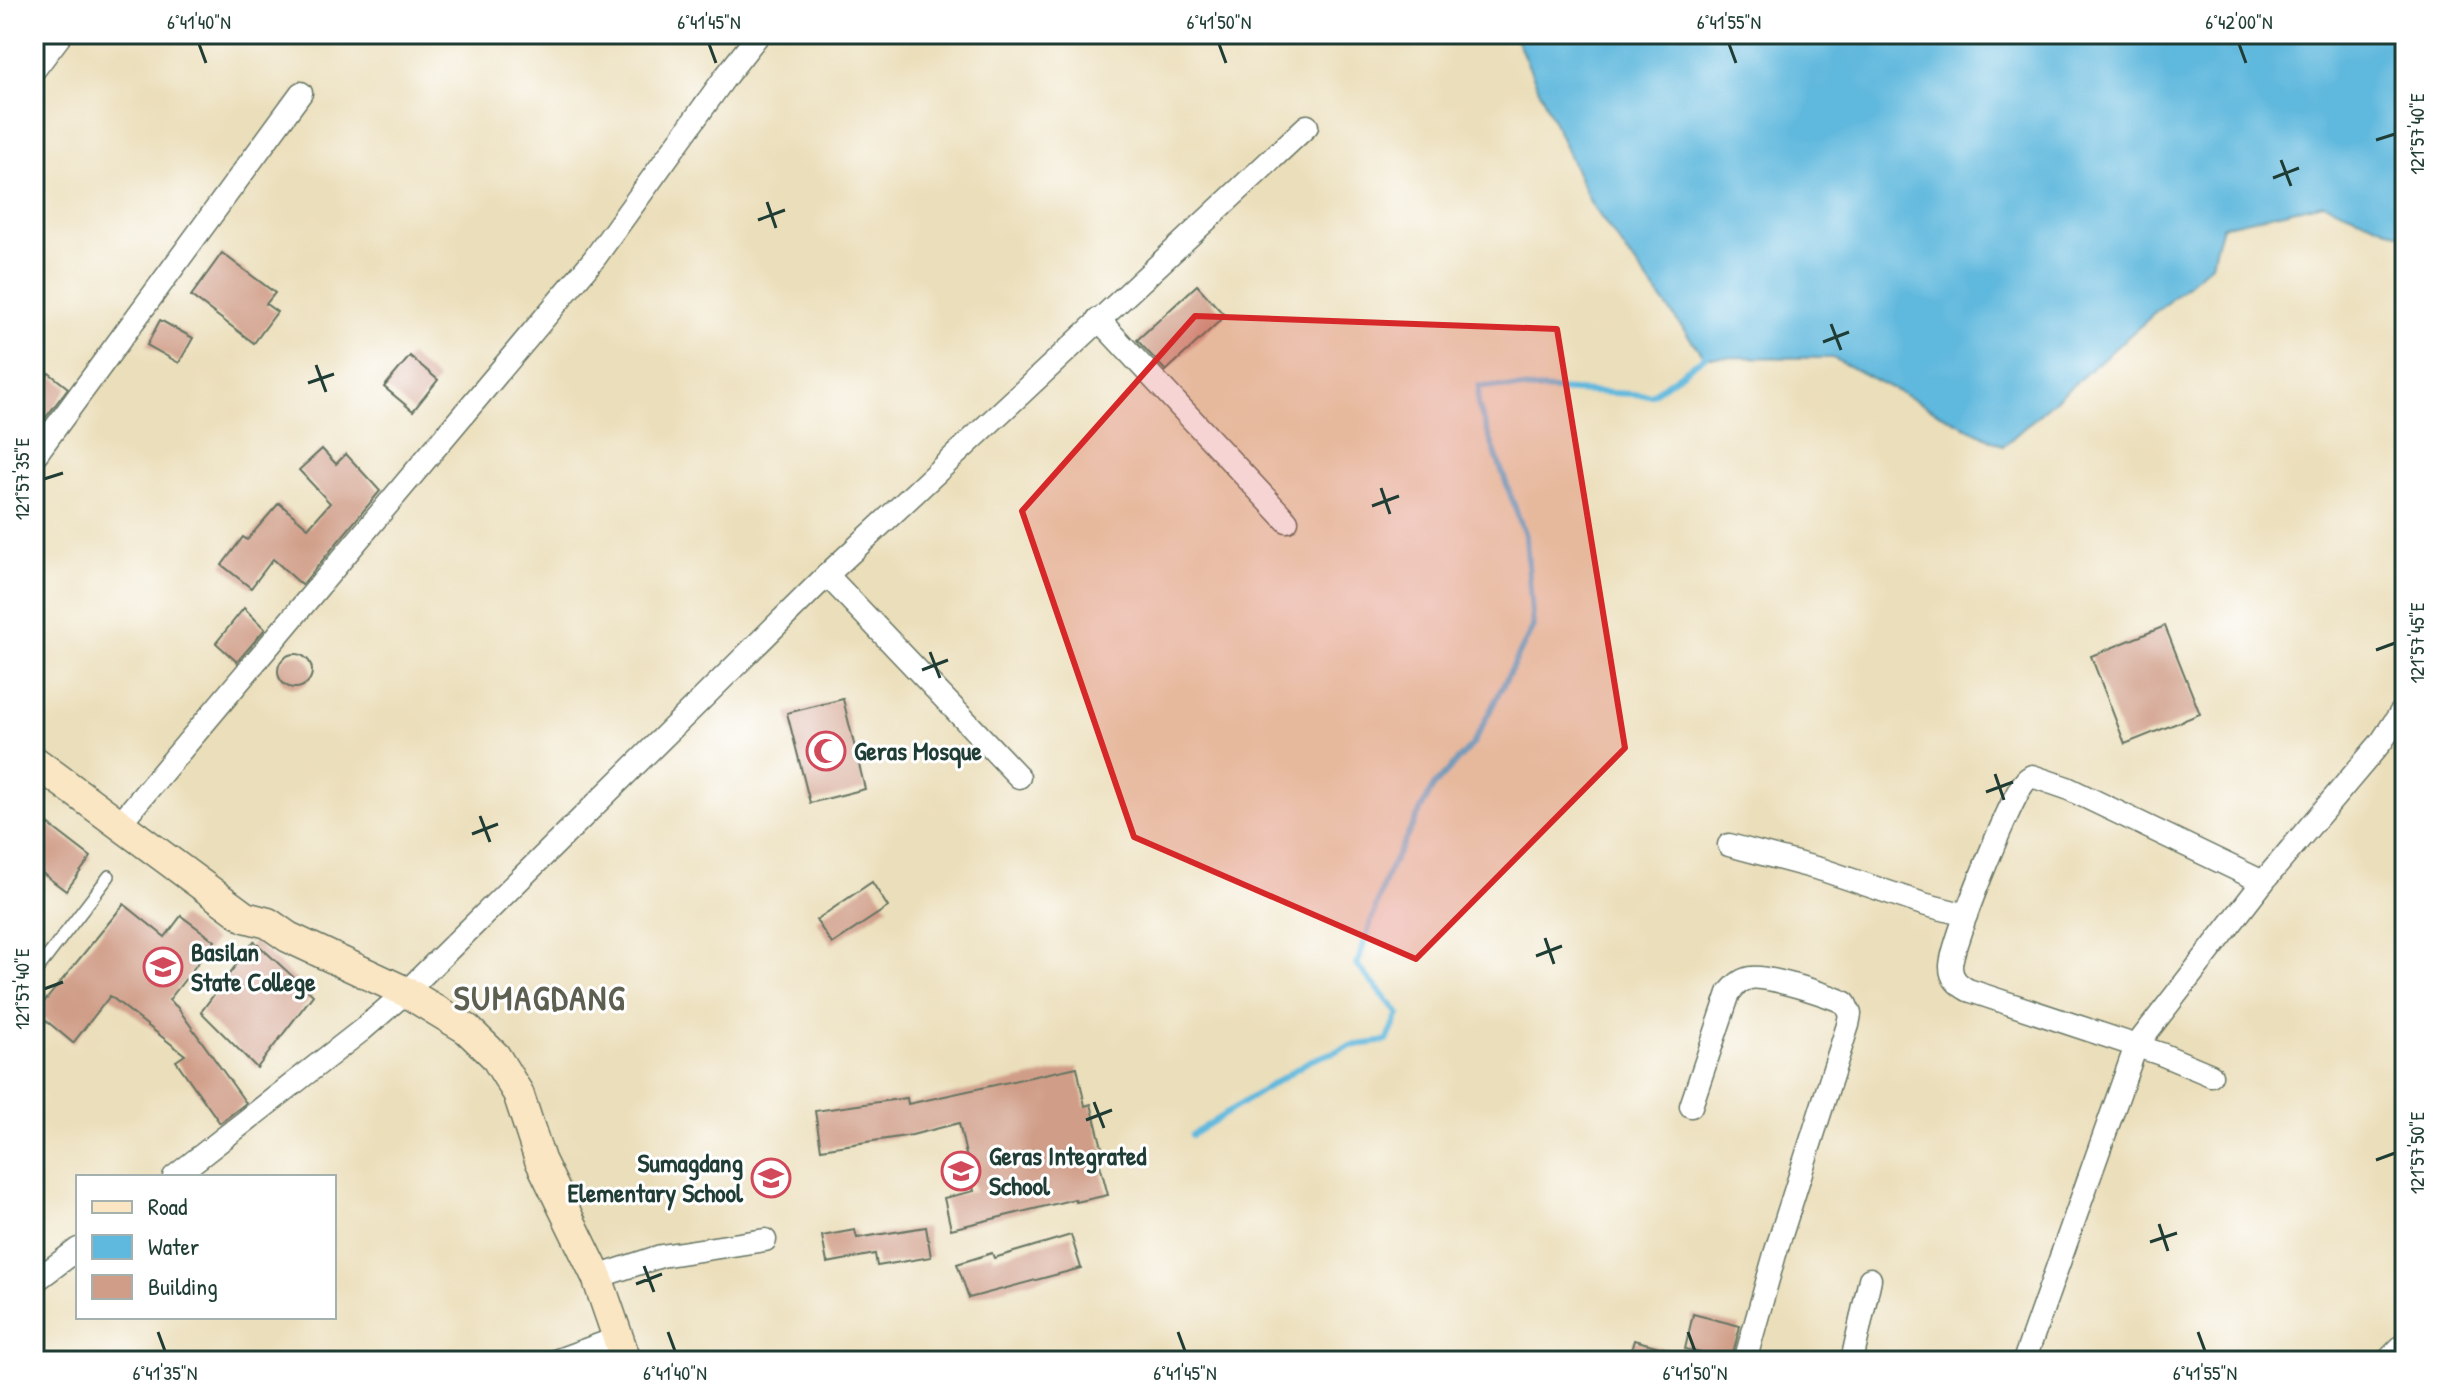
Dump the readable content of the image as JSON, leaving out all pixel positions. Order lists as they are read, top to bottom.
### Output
{
  "districts": ["SUMAGDANG"],
  "places": {
    "mosque": ["Geras Mosque"],
    "school or university": ["Basilan State College", "Geras Integrated School", "Sumagdang Elementary School"]
  },
  "legend": ["Road", "Water", "Building"],
  "coordinates": [
    "6°41'40\"N",
    "6°41'45\"N",
    "6°41'50\"N",
    "6°41'55\"N",
    "6°42'00\"N",
    "121°57'40\"E",
    "121°57'35\"E",
    "121°57'45\"E",
    "121°57'50\"E",
    "6°41'35\"N"
  ]
}
